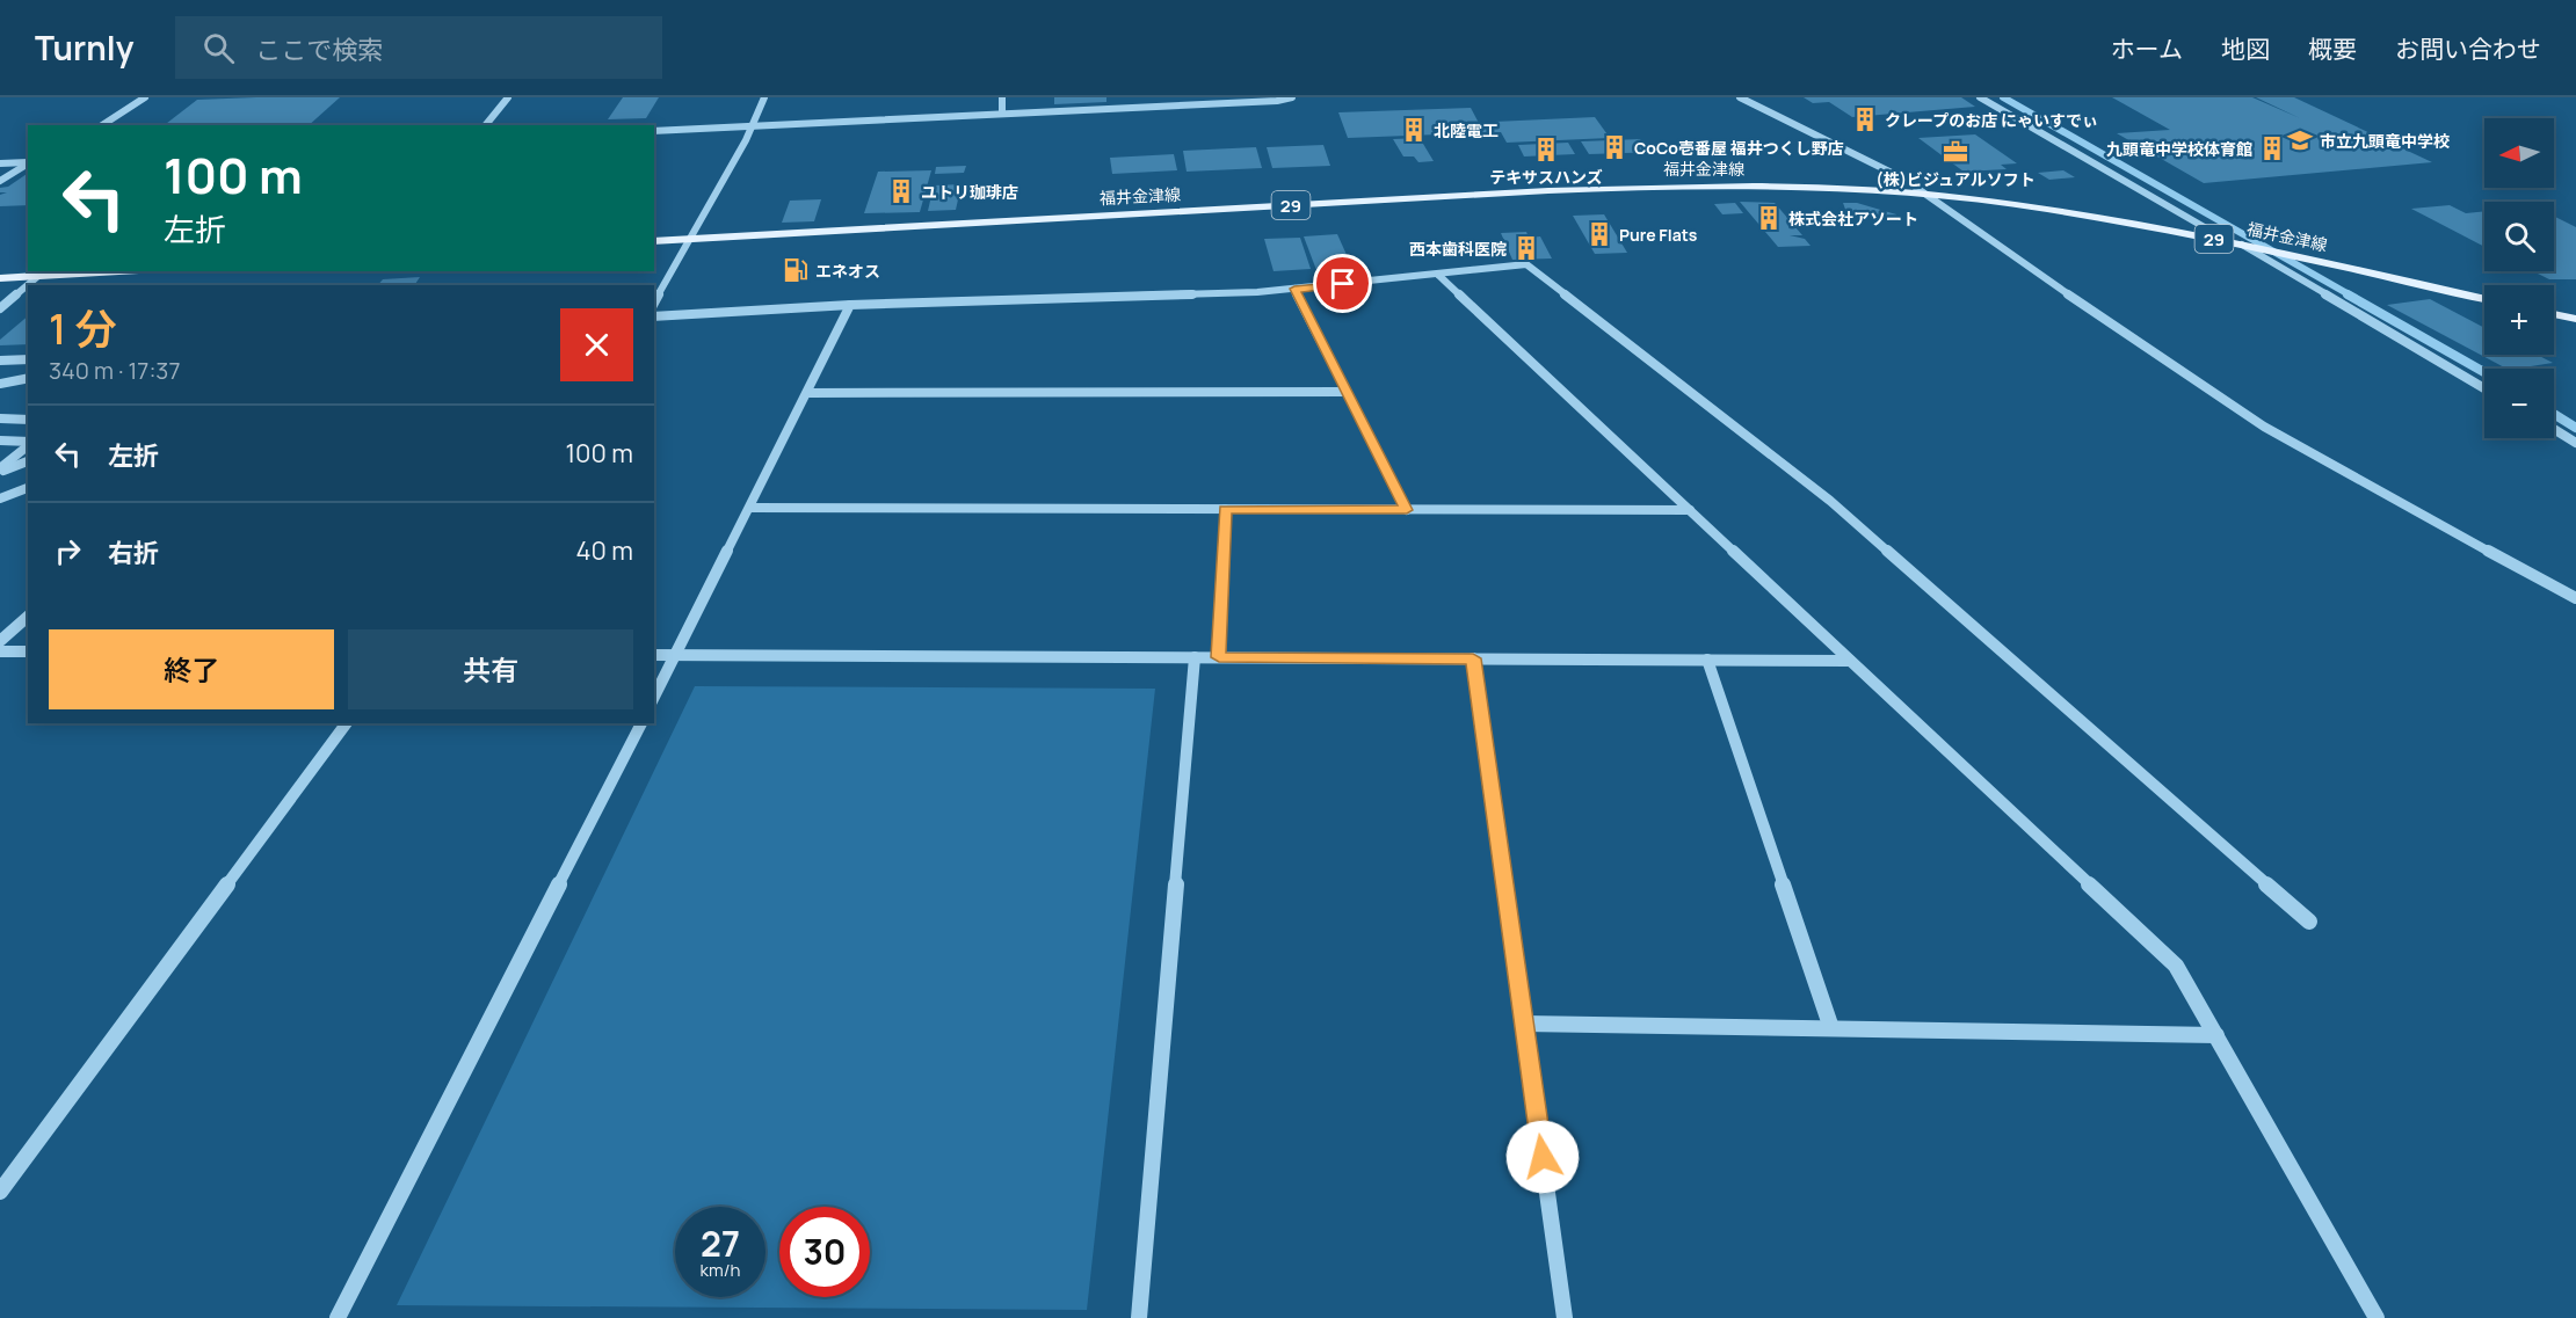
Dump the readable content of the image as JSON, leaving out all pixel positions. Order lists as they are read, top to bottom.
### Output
{
  "streets": {
    "main road": ["福井金津線", "29"]
  },
  "places": {
    "building": [
      "クレープのお店 にゃいすでぃ",
      "北陸電工",
      "CoCo壱番屋 福井つくし野店",
      "九頭竜中学校体育館",
      "テキサスハンズ",
      "ユトリ珈琲店",
      "株式会社アソート",
      "Pure Flats",
      "西本歯科医院"
    ],
    "school or university": ["市立九頭竜中学校"],
    "office": ["(株)ビジュアルソフト"],
    "fuel station": ["エネオス"]
  },
  "north": "left",
  "page": {
    "header": "Turnly",
    "search": "ここで検索",
    "nav": [
      "ホーム",
      "地図",
      "概要",
      "お問い合わせ"
    ],
    "map_buttons": ["+", "−"],
    "turn": ["100 m", "左折"],
    "heading": ["1 分", "340 m · 17:37"],
    "list": [
      {
        "name": "左折",
        "value": "100 m"
      },
      {
        "name": "右折",
        "value": "40 m"
      }
    ],
    "buttons": ["終了", "共有"],
    "speed": "27 km/h",
    "limit": "30"
  }
}
